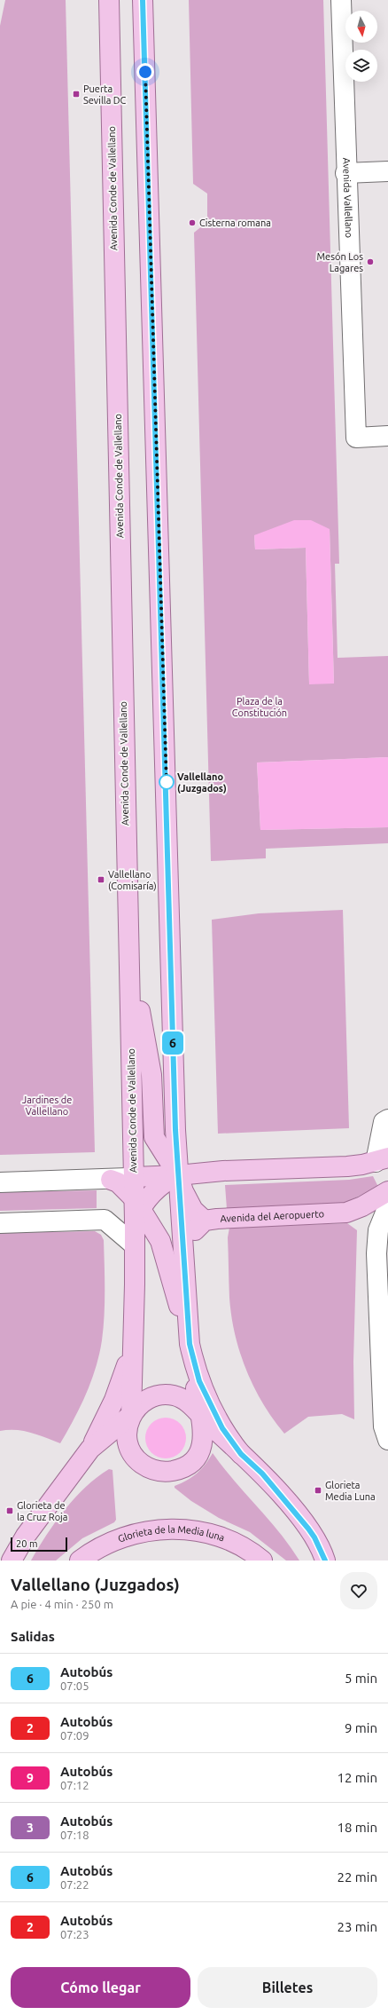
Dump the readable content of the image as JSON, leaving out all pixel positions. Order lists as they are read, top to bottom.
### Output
{
  "streets": {
    "main road": ["Avenida Conde de Vallellano", "Avenida del Aeropuerto", "Glorieta de la Media luna"],
    "street": ["Avenida Vallellano"]
  },
  "parks": ["Plaza de la Constitución", "Jardines de Vallellano"],
  "places": {
    "transit": [
      "Puerta Sevilla DC",
      "Vallellano (Comisaría)",
      "Glorieta Media Luna",
      "Glorieta de la Cruz Roja"
    ],
    "other": ["Cisterna romana", "Mesón Los Lagares", "Vallellano (Juzgados)"]
  },
  "lines": ["bus line 6"],
  "scale_bar": "20 m",
  "north": "bottom",
  "page": {
    "on_map": "6",
    "scale": "20 m",
    "heading": [
      ["Vallellano (Juzgados)", "A pie · 4 min · 250 m"],
      "Salidas"
    ],
    "list": [
      {
        "mark": "6",
        "name": "Autobús",
        "note": "07:05",
        "value": "5 min"
      },
      {
        "mark": "2",
        "name": "Autobús",
        "note": "07:09",
        "value": "9 min"
      },
      {
        "mark": "9",
        "name": "Autobús",
        "note": "07:12",
        "value": "12 min"
      },
      {
        "mark": "3",
        "name": "Autobús",
        "note": "07:18",
        "value": "18 min"
      },
      {
        "mark": "6",
        "name": "Autobús",
        "note": "07:22",
        "value": "22 min"
      },
      {
        "mark": "2",
        "name": "Autobús",
        "note": "07:23",
        "value": "23 min"
      }
    ],
    "buttons": ["Cómo llegar", "Billetes"]
  }
}
